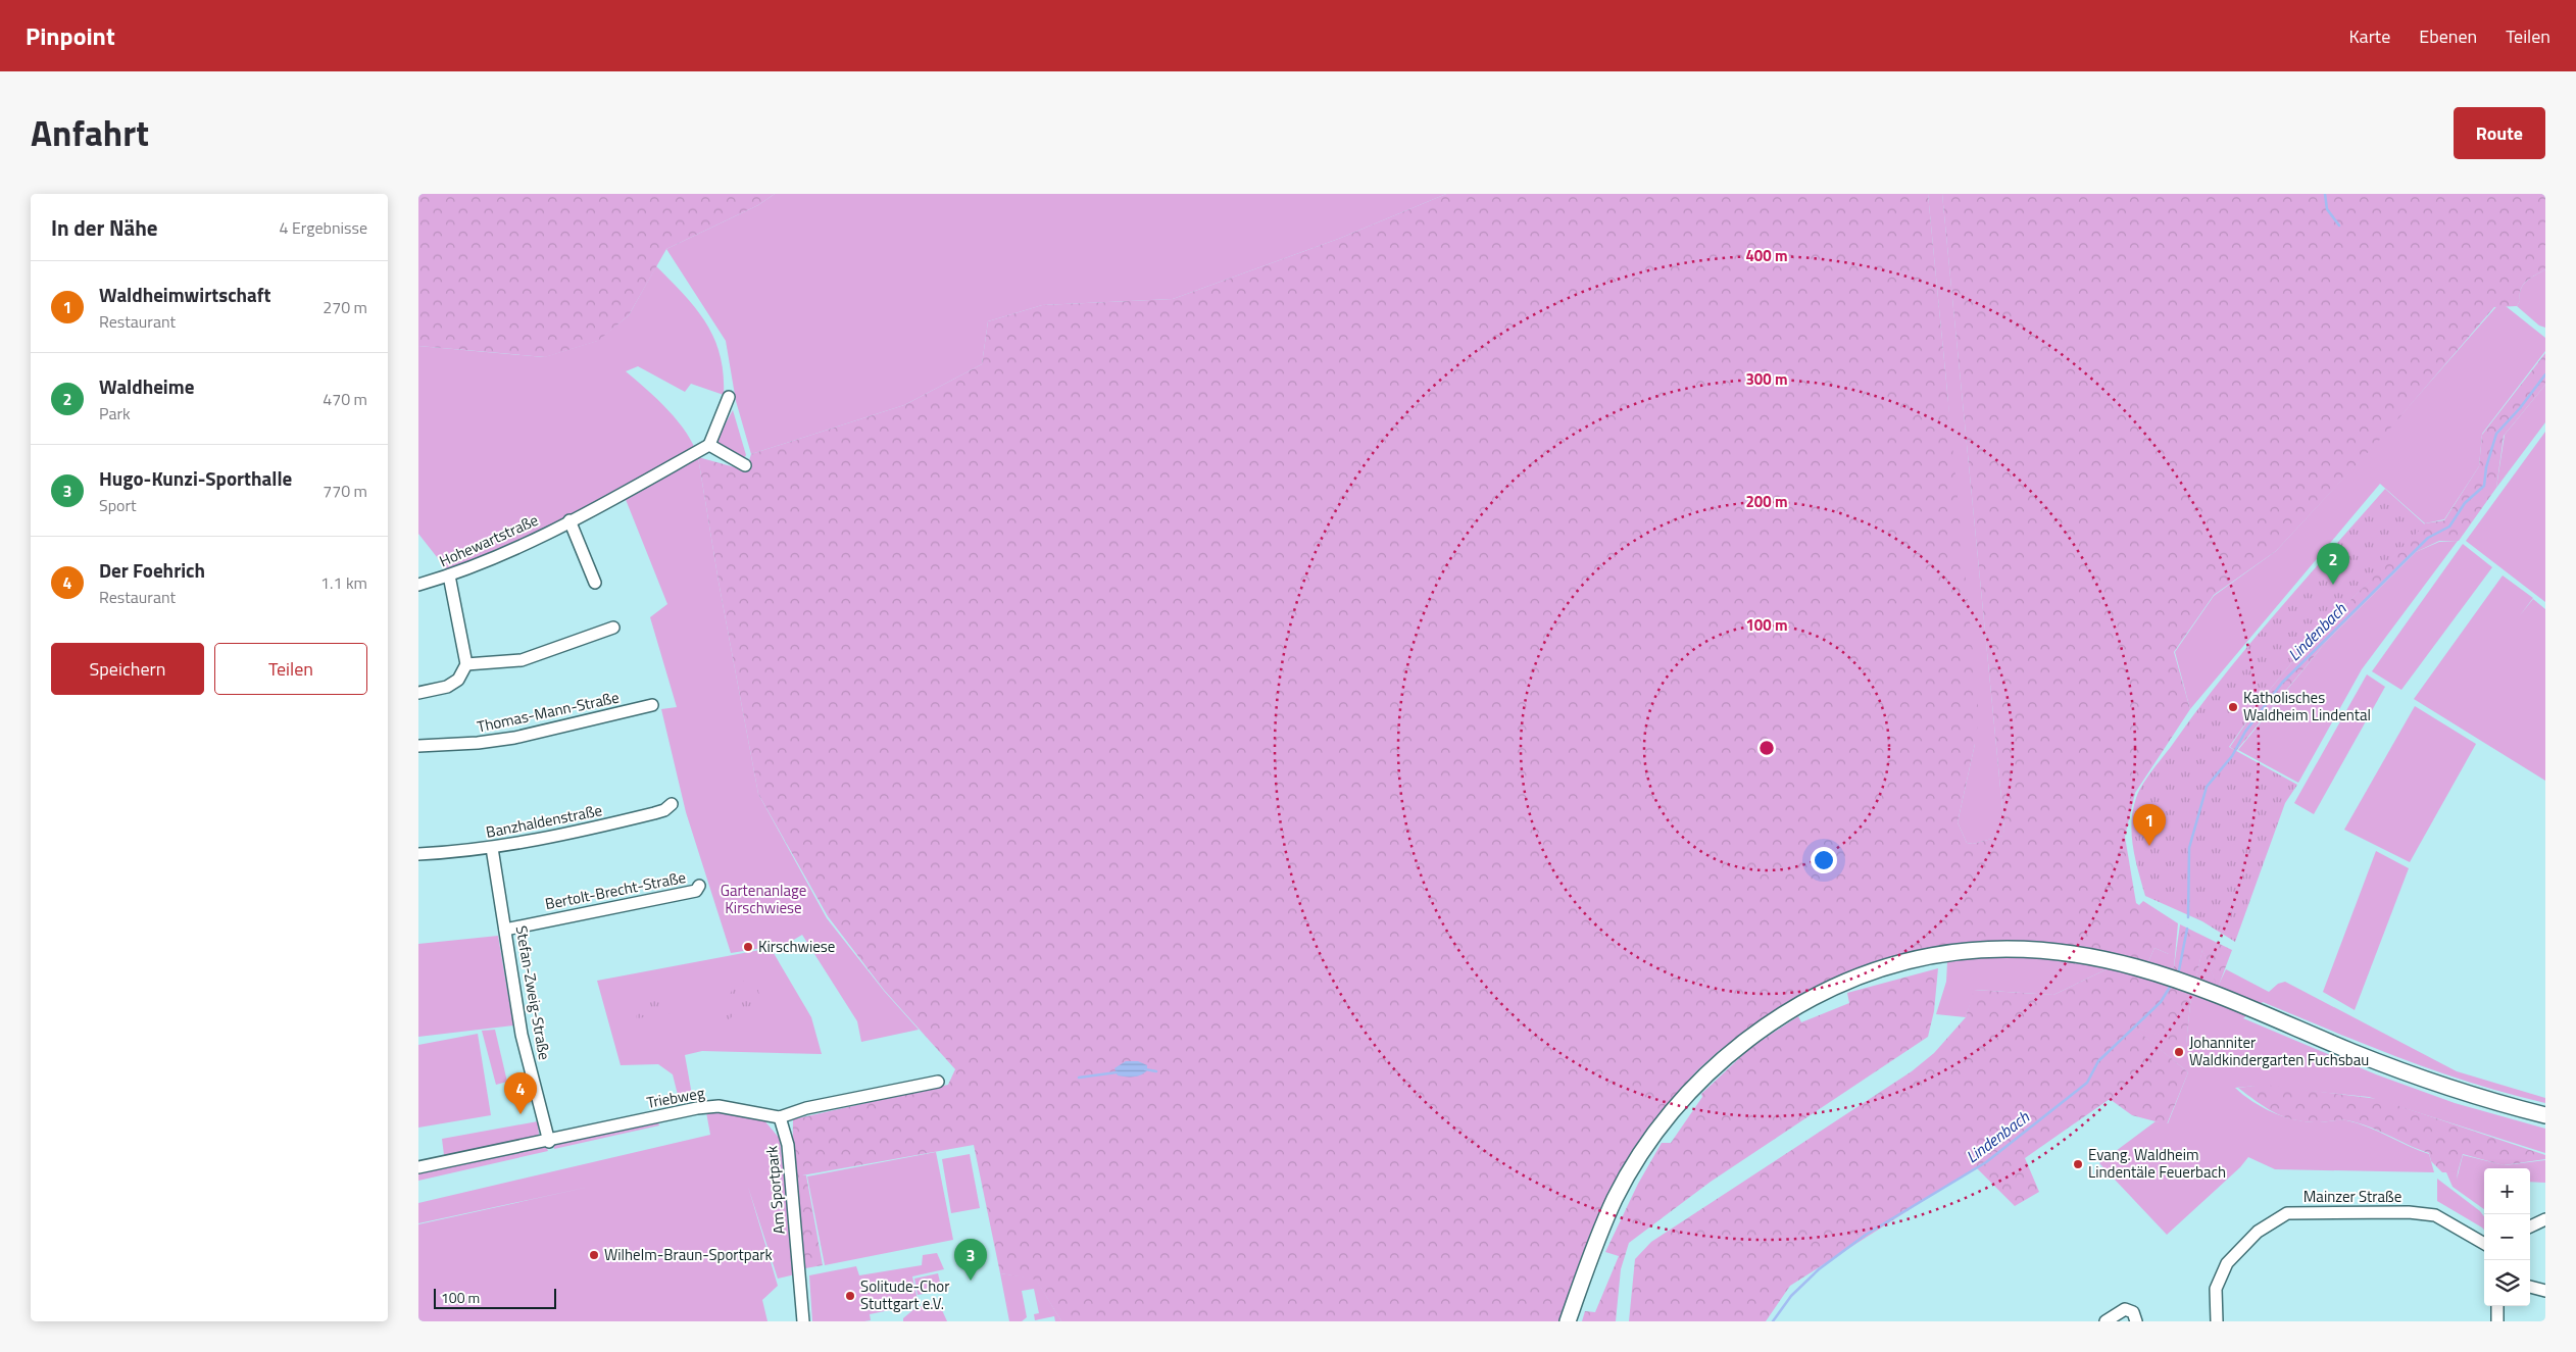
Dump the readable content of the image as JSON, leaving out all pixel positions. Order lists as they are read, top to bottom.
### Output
{
  "streets": {
    "street": [
      "Hohewartstraße",
      "Thomas-Mann-Straße",
      "Banzhaldenstraße",
      "Bertolt-Brecht-Straße",
      "Stefan-Zweig-Straße",
      "Triebweg",
      "Am Sportpark",
      "Mainzer Straße"
    ]
  },
  "crossings": [
    ["Banzhaldenstraße", "Stefan-Zweig-Straße"],
    ["Bertolt-Brecht-Straße", "Stefan-Zweig-Straße"],
    ["Stefan-Zweig-Straße", "Triebweg"],
    ["Triebweg", "Am Sportpark"]
  ],
  "water": ["Lindenbach"],
  "parks": ["Gartenanlage Kirschwiese"],
  "places": [
    "Katholisches Waldheim Lindental",
    "Kirschwiese",
    "Johanniter Waldkindergarten Fuchsbau",
    "Evang. Waldheim Lindentäle Feuerbach",
    "Wilhelm-Braun-Sportpark",
    "Solitude-Chor Stuttgart e.V."
  ],
  "scale_bar": "100 m",
  "page": {
    "header": "Pinpoint",
    "nav": ["Karte", "Ebenen", "Teilen"],
    "title": "Anfahrt",
    "buttons": [
      "Route",
      ["Speichern", "Teilen"]
    ],
    "heading": ["In der Nähe", "4 Ergebnisse"],
    "list": [
      {
        "mark": "1",
        "name": "Waldheimwirtschaft",
        "note": "Restaurant",
        "value": "270 m"
      },
      {
        "mark": "2",
        "name": "Waldheime",
        "note": "Park",
        "value": "470 m"
      },
      {
        "mark": "3",
        "name": "Hugo-Kunzi-Sporthalle",
        "note": "Sport",
        "value": "770 m"
      },
      {
        "mark": "4",
        "name": "Der Foehrich",
        "note": "Restaurant",
        "value": "1.1 km"
      }
    ],
    "pins": [
      "2",
      "1",
      "4",
      "3"
    ],
    "map_buttons": ["+", "−"],
    "scale": "100 m"
  },
  "rings": [
    "400 m",
    "300 m",
    "200 m",
    "100 m"
  ]
}
